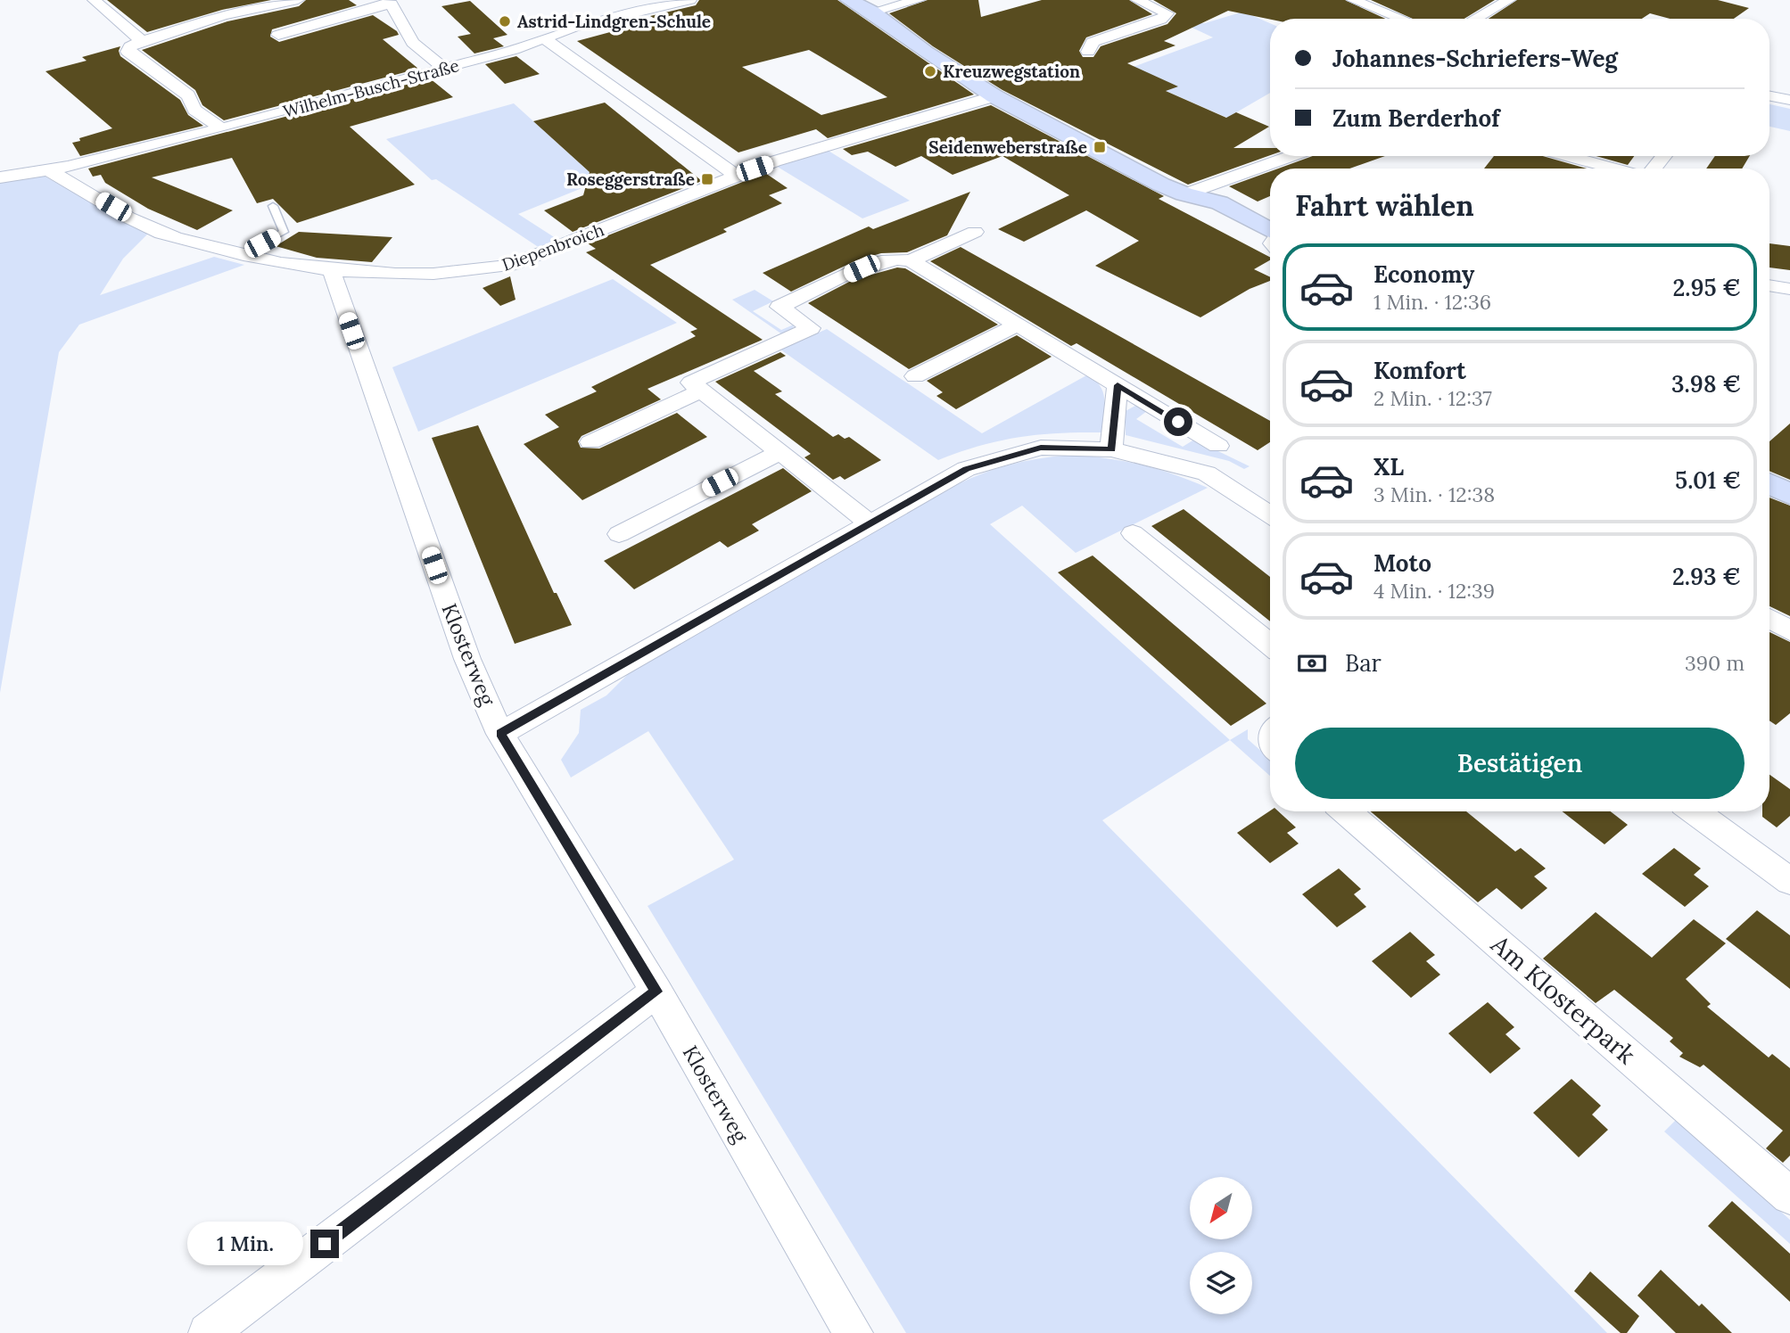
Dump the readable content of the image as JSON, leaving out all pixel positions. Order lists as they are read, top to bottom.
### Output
{
  "streets": {
    "street": [
      "Wilhelm-Busch-Straße",
      "Diepenbroich",
      "Klosterweg",
      "Am Klosterpark"
    ]
  },
  "crossings": [
    ["Wilhelm-Busch-Straße", "Diepenbroich"],
    ["Diepenbroich", "Klosterweg"]
  ],
  "places": {
    "other": ["Astrid-Lindgren-Schule", "Kreuzwegstation"],
    "transit": ["Seidenweberstraße", "Roseggerstraße"]
  },
  "north": "bottom left",
  "page": {
    "banner": ["Johannes-Schriefers-Weg", "Zum Berderhof"],
    "heading": "Fahrt wählen",
    "list": [
      {
        "name": "Economy",
        "note": "1 Min. · 12:36",
        "value": "2.95 €"
      },
      {
        "name": "Komfort",
        "note": "2 Min. · 12:37",
        "value": "3.98 €"
      },
      {
        "name": "XL",
        "note": "3 Min. · 12:38",
        "value": "5.01 €"
      },
      {
        "name": "Moto",
        "note": "4 Min. · 12:39",
        "value": "2.93 €"
      }
    ],
    "pay": ["Bar", "390 m"],
    "buttons": "Bestätigen",
    "bubble": "1 Min."
  }
}
